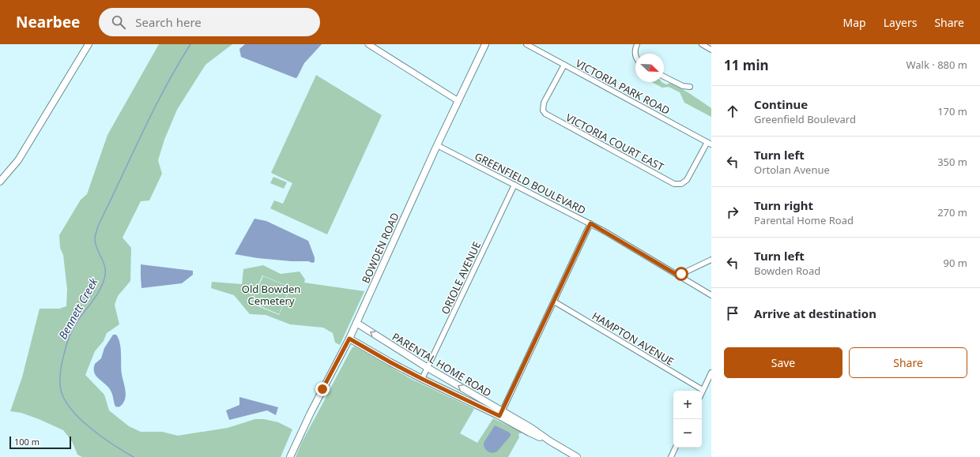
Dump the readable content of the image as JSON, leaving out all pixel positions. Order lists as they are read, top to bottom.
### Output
{
  "streets": {
    "main road": ["BOWDEN ROAD", "PARENTAL HOME ROAD"],
    "street": [
      "VICTORIA PARK ROAD",
      "VICTORIA COURT EAST",
      "GREENFIELD BOULEVARD",
      "ORIOLE AVENUE",
      "HAMPTON AVENUE"
    ]
  },
  "crossings": [
    ["VICTORIA PARK ROAD", "VICTORIA COURT EAST"],
    ["GREENFIELD BOULEVARD", "BOWDEN ROAD"],
    ["GREENFIELD BOULEVARD", "ORIOLE AVENUE"],
    ["BOWDEN ROAD", "PARENTAL HOME ROAD"],
    ["ORIOLE AVENUE", "PARENTAL HOME ROAD"]
  ],
  "water": ["Bennett Creek"],
  "parks": ["Old Bowden Cemetery"],
  "scale_bar": "100 m",
  "north": "bottom right",
  "page": {
    "header": "Nearbee",
    "search": "Search here",
    "nav": ["Map", "Layers", "Share"],
    "heading": ["11 min", "Walk · 880 m"],
    "list": [
      ["Continue", "Greenfield Boulevard", "170 m"],
      ["Turn left", "Ortolan Avenue", "350 m"],
      ["Turn right", "Parental Home Road", "270 m"],
      ["Turn left", "Bowden Road", "90 m"],
      "Arrive at destination"
    ],
    "buttons": ["Save", "Share"],
    "map_buttons": ["+", "−"],
    "scale": "100 m"
  }
}
